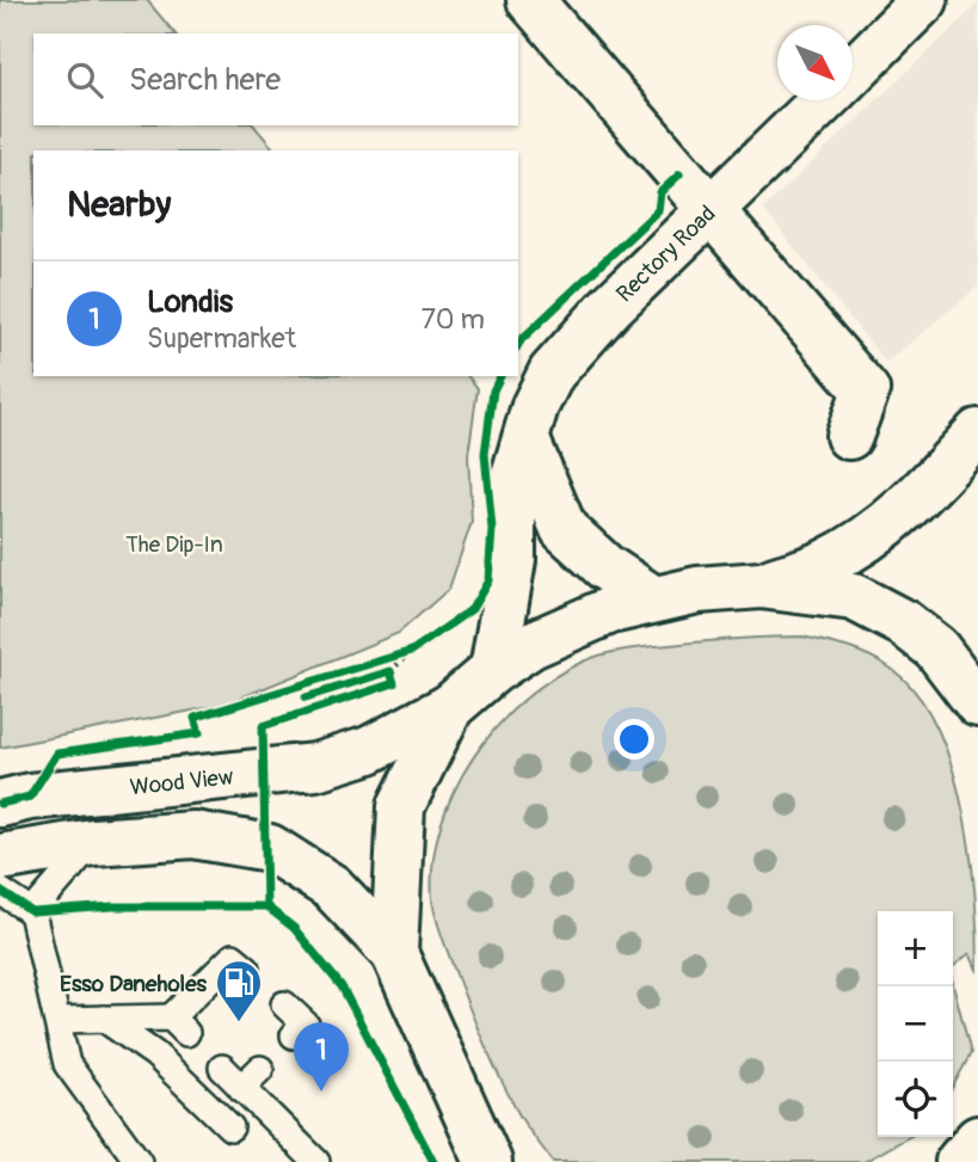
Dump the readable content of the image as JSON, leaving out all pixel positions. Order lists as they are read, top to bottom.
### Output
{
  "streets": {
    "main road": ["Rectory Road", "Wood View"]
  },
  "parks": ["The Dip-In"],
  "places": {
    "fuel station": ["Esso Daneholes"]
  },
  "north": "bottom right",
  "page": {
    "search": "Search here",
    "heading": "Nearby",
    "list": [
      {
        "mark": "1",
        "name": "Londis",
        "note": "Supermarket",
        "value": "70 m"
      }
    ],
    "map_buttons": ["+", "−"],
    "pins": "1"
  }
}
